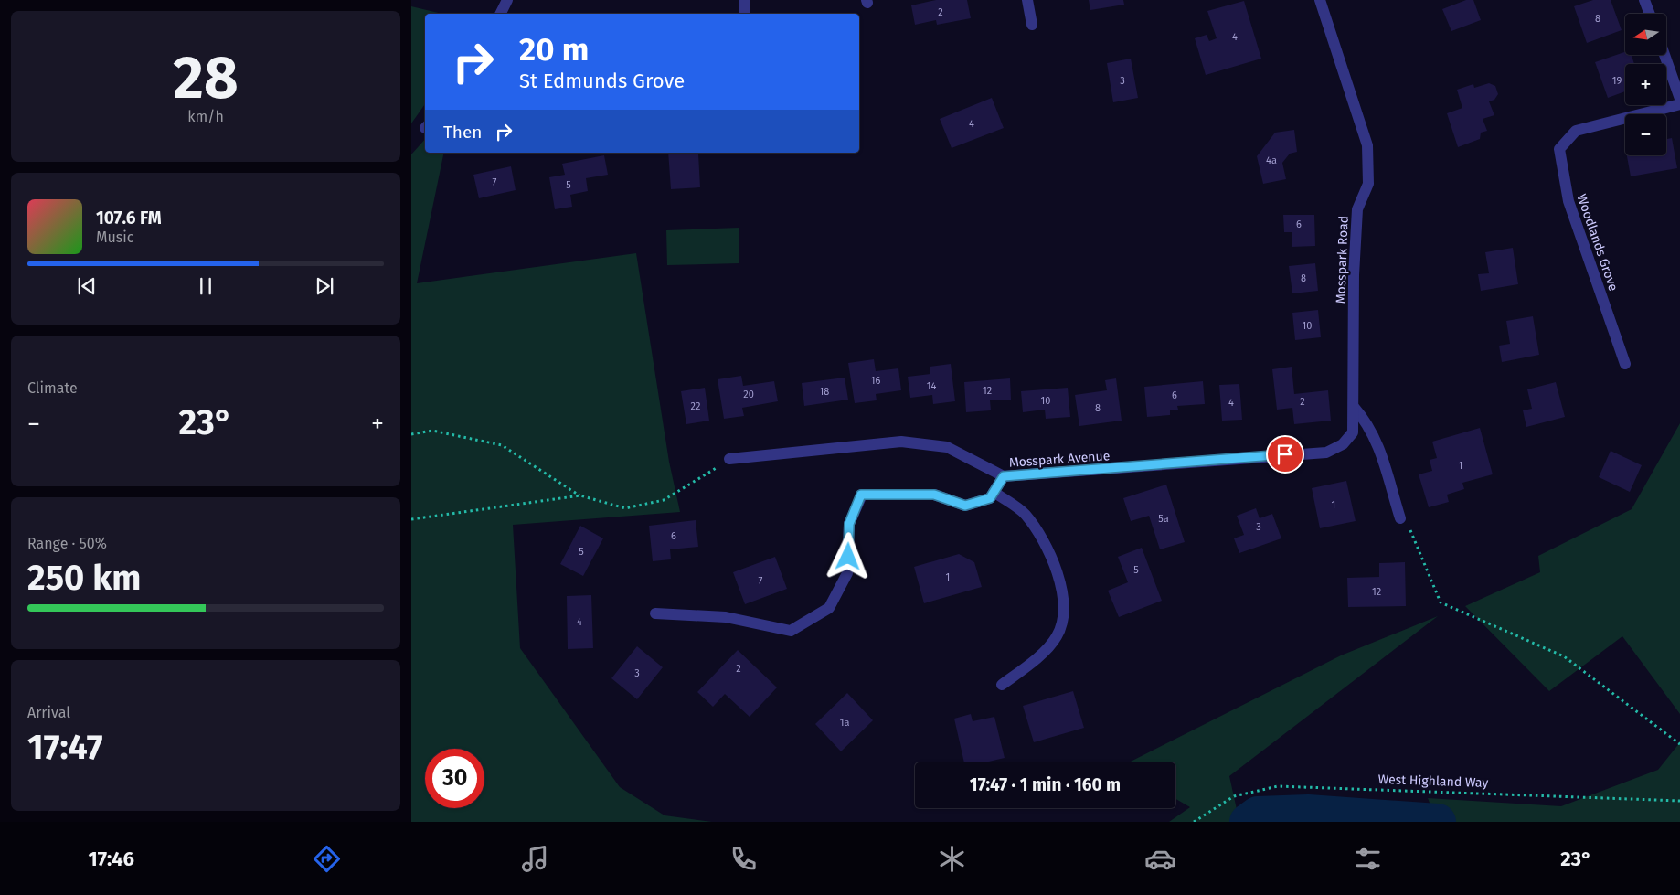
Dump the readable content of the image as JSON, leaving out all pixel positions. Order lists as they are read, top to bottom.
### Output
{
  "streets": {
    "street": ["Woodlands Grove", "Mosspark Road", "Mosspark Avenue"],
    "path": ["West Highland Way"]
  },
  "crossings": [
    ["Mosspark Road", "Mosspark Avenue"]
  ],
  "house_numbers": [
    "2",
    "8",
    "4",
    "3",
    "19",
    "4",
    "4a",
    "7",
    "5",
    "6",
    "8",
    "10",
    "16",
    "14",
    "12",
    "18",
    "20",
    "6",
    "10",
    "2",
    "4",
    "22",
    "8",
    "1",
    "1",
    "5a",
    "3",
    "6",
    "5",
    "5",
    "1",
    "7",
    "12",
    "4",
    "2",
    "3",
    "1a"
  ],
  "north": "left",
  "page": {
    "tile": [
      ["28", "km/h"],
      "Climate",
      ["Range · 50%", "250 km"],
      ["Arrival", "17:47"]
    ],
    "map_buttons": ["+", "−"],
    "turn": ["20 m", "St Edmunds Grove"],
    "then": "Then",
    "song": ["107.6 FM", "Music"],
    "heat": ["−", "23°", "+"],
    "limit": "30",
    "trip": "17:47 · 1 min · 160 m",
    "tabs": ["17:46", "23°"]
  }
}
